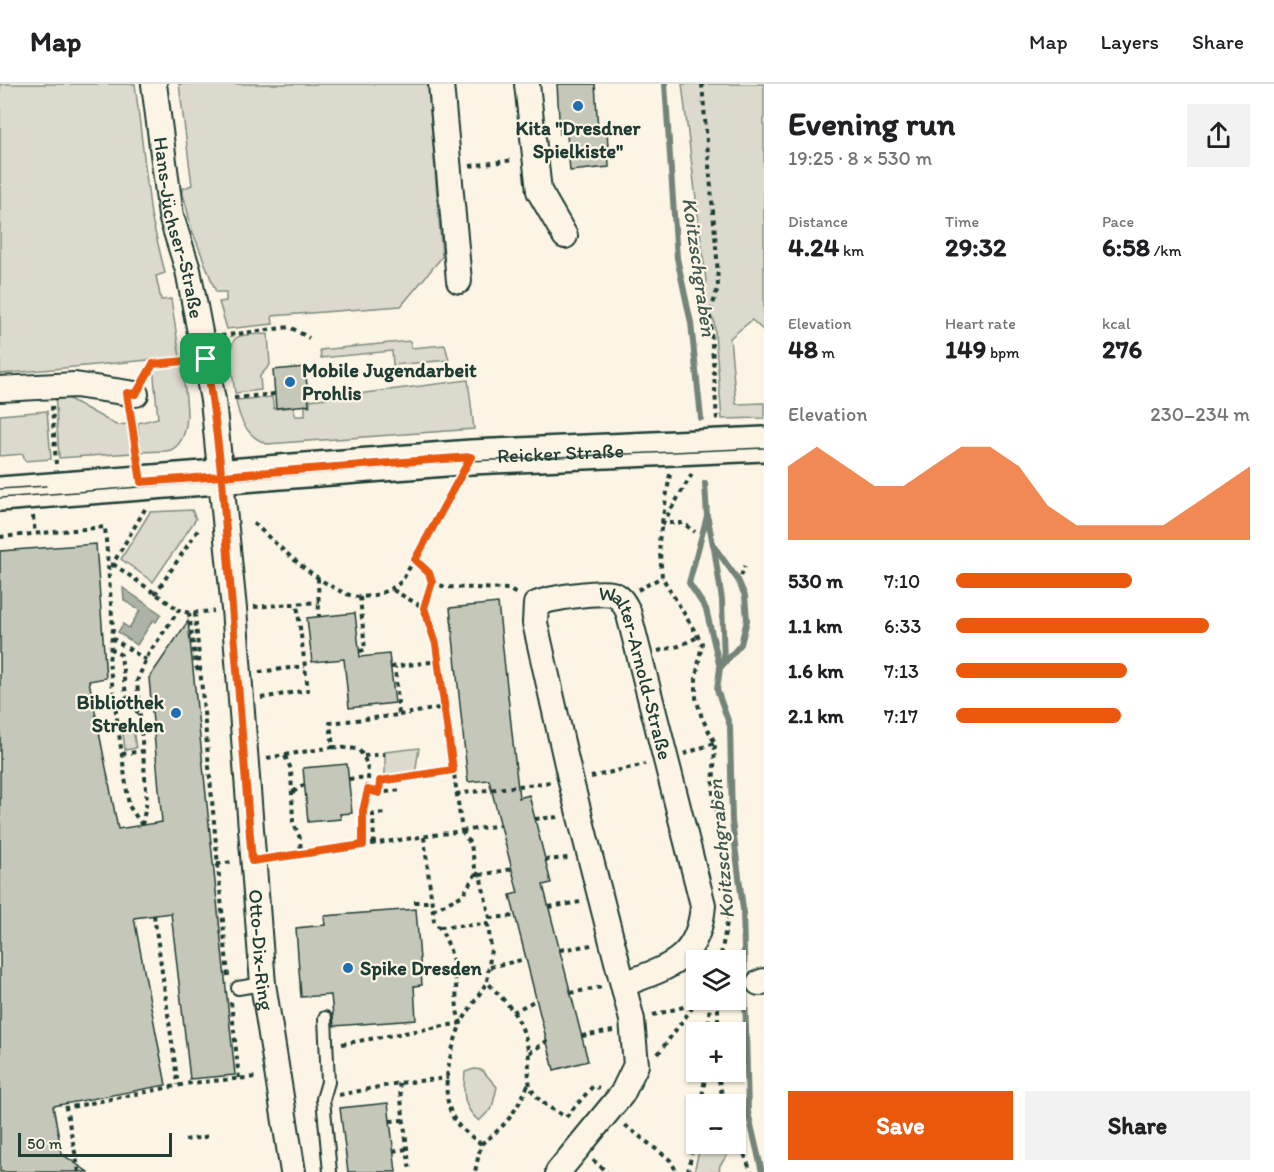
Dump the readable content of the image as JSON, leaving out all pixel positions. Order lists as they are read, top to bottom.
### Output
{
  "streets": {
    "street": [
      "Hans-Jüchser-Straße",
      "Reicker Straße",
      "Walter-Arnold-Straße",
      "Otto-Dix-Ring"
    ]
  },
  "crossings": [
    ["Hans-Jüchser-Straße", "Reicker Straße"],
    ["Hans-Jüchser-Straße", "Otto-Dix-Ring"],
    ["Reicker Straße", "Otto-Dix-Ring"]
  ],
  "water": ["Koitzschgraben"],
  "places": [
    "Kita \"Dresdner Spielkiste\"",
    "Mobile Jugendarbeit Prohlis",
    "Bibliothek Strehlen",
    "Spike Dresden"
  ],
  "scale_bar": "50 m",
  "page": {
    "header": "Map",
    "nav": ["Map", "Layers", "Share"],
    "heading": ["Evening run", "19:25 · 8 × 530 m"],
    "stats": [
      ["Distance", "4.24 km"],
      ["Time", "29:32"],
      ["Pace", "6:58 /km"],
      ["Elevation", "48 m"],
      ["Heart rate", "149 bpm"],
      ["kcal", "276"]
    ],
    "chart": ["Elevation", "230–234 m"],
    "list": [
      {
        "name": "530 m",
        "note": "7:10"
      },
      {
        "name": "1.1 km",
        "note": "6:33"
      },
      {
        "name": "1.6 km",
        "note": "7:13"
      },
      {
        "name": "2.1 km",
        "note": "7:17"
      }
    ],
    "map_buttons": ["+", "−"],
    "buttons": ["Save", "Share"],
    "scale": "50 m"
  }
}
